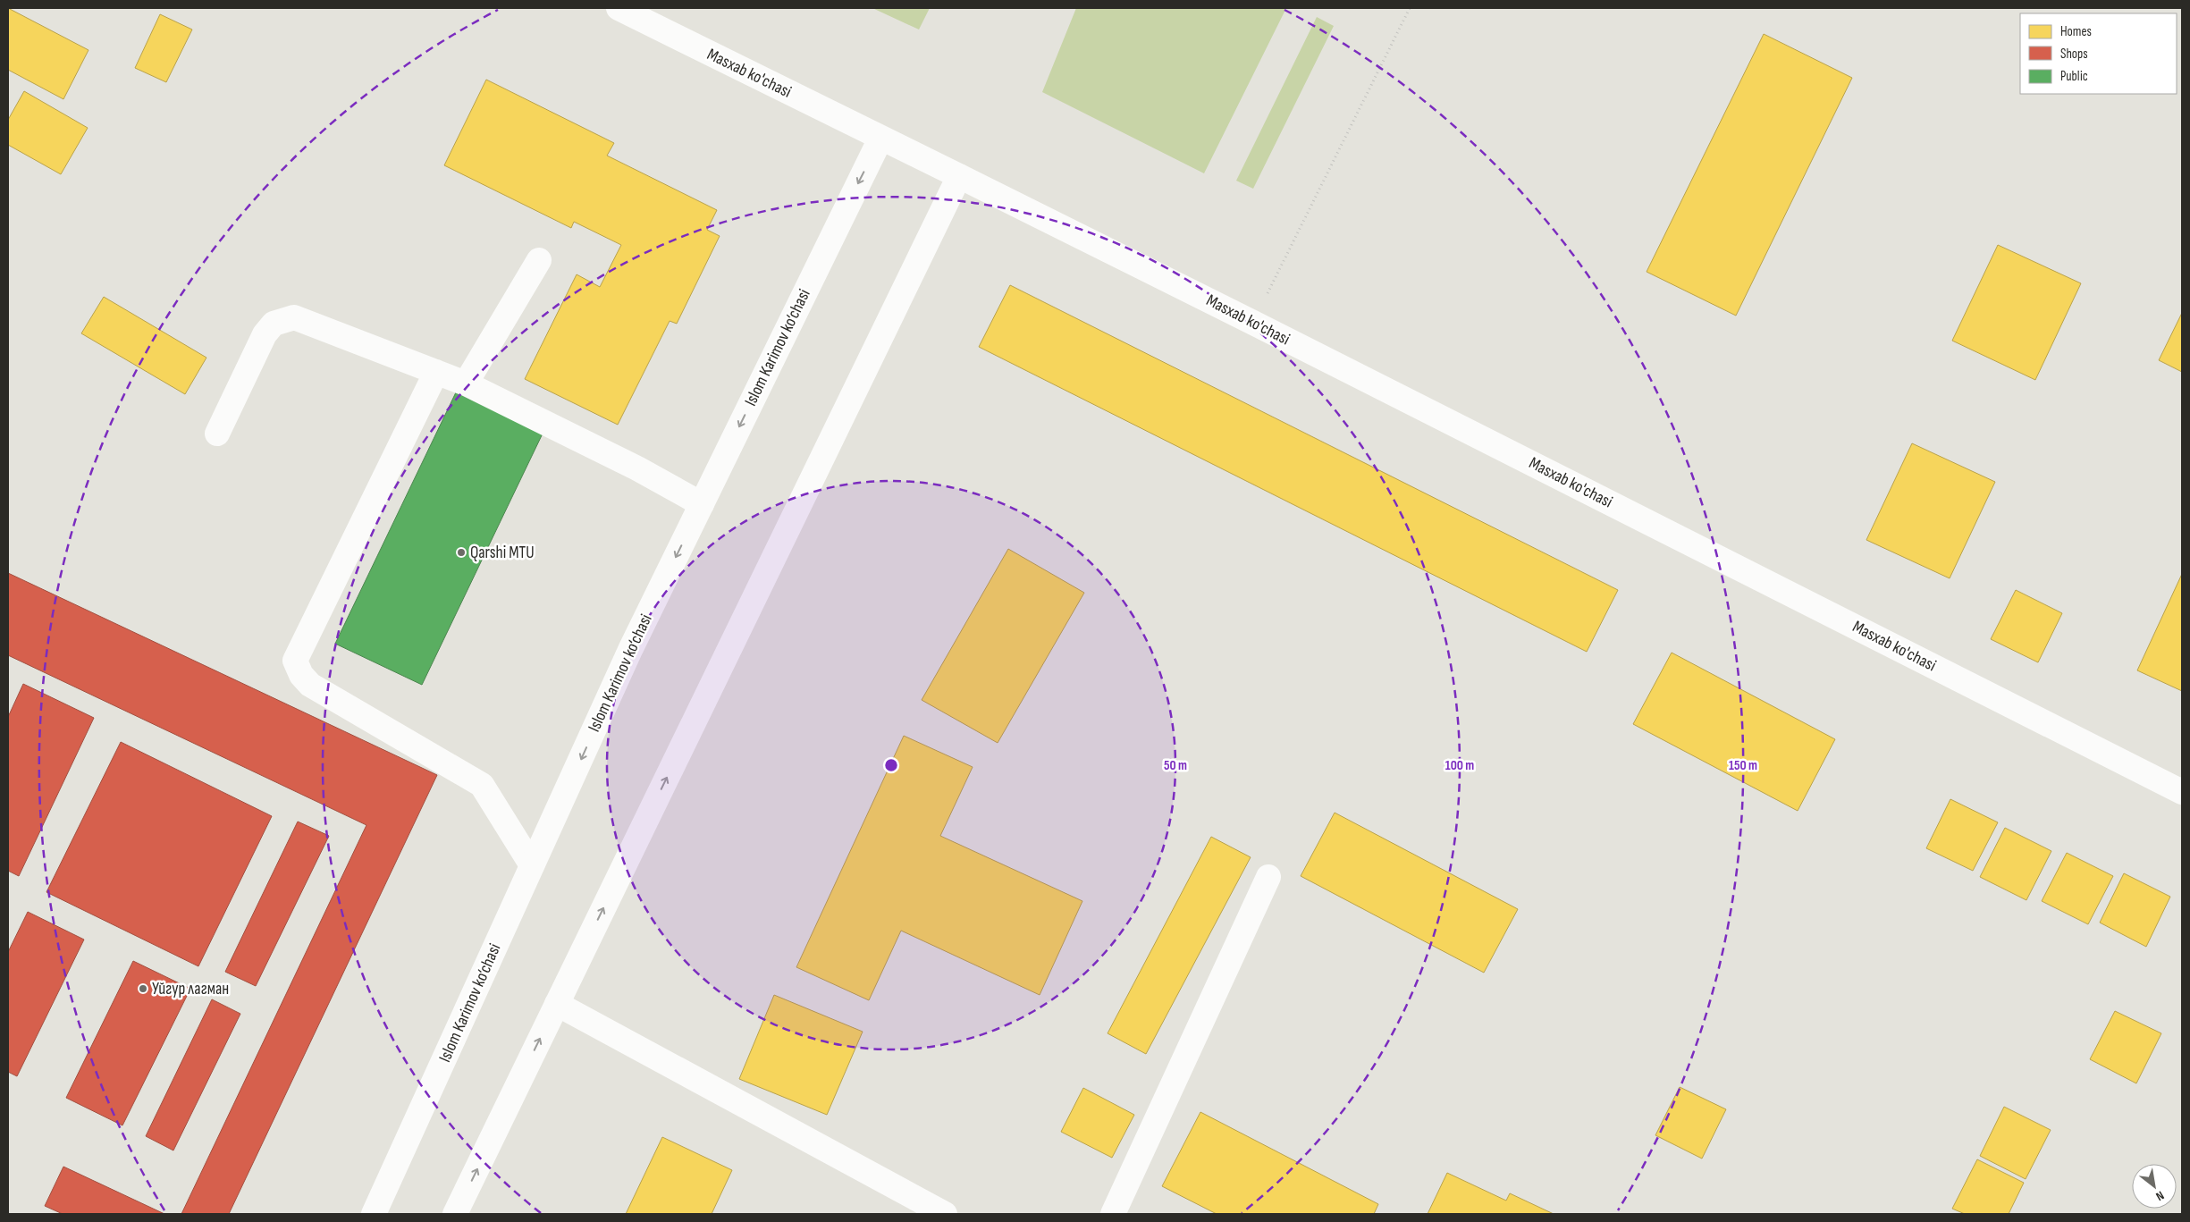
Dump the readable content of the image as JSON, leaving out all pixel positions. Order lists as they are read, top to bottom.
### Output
{
  "streets": {
    "main road": ["Masxab ko'chasi", "Islom Karimov ko‘chasi"]
  },
  "crossings": [
    ["Masxab ko'chasi", "Islom Karimov ko‘chasi"]
  ],
  "places": ["Qarshi MTU", "Уйгур лагман"],
  "legend": ["Homes", "Shops", "Public"],
  "north": "bottom right",
  "rings": ["50 m", "100 m", "150 m"]
}
